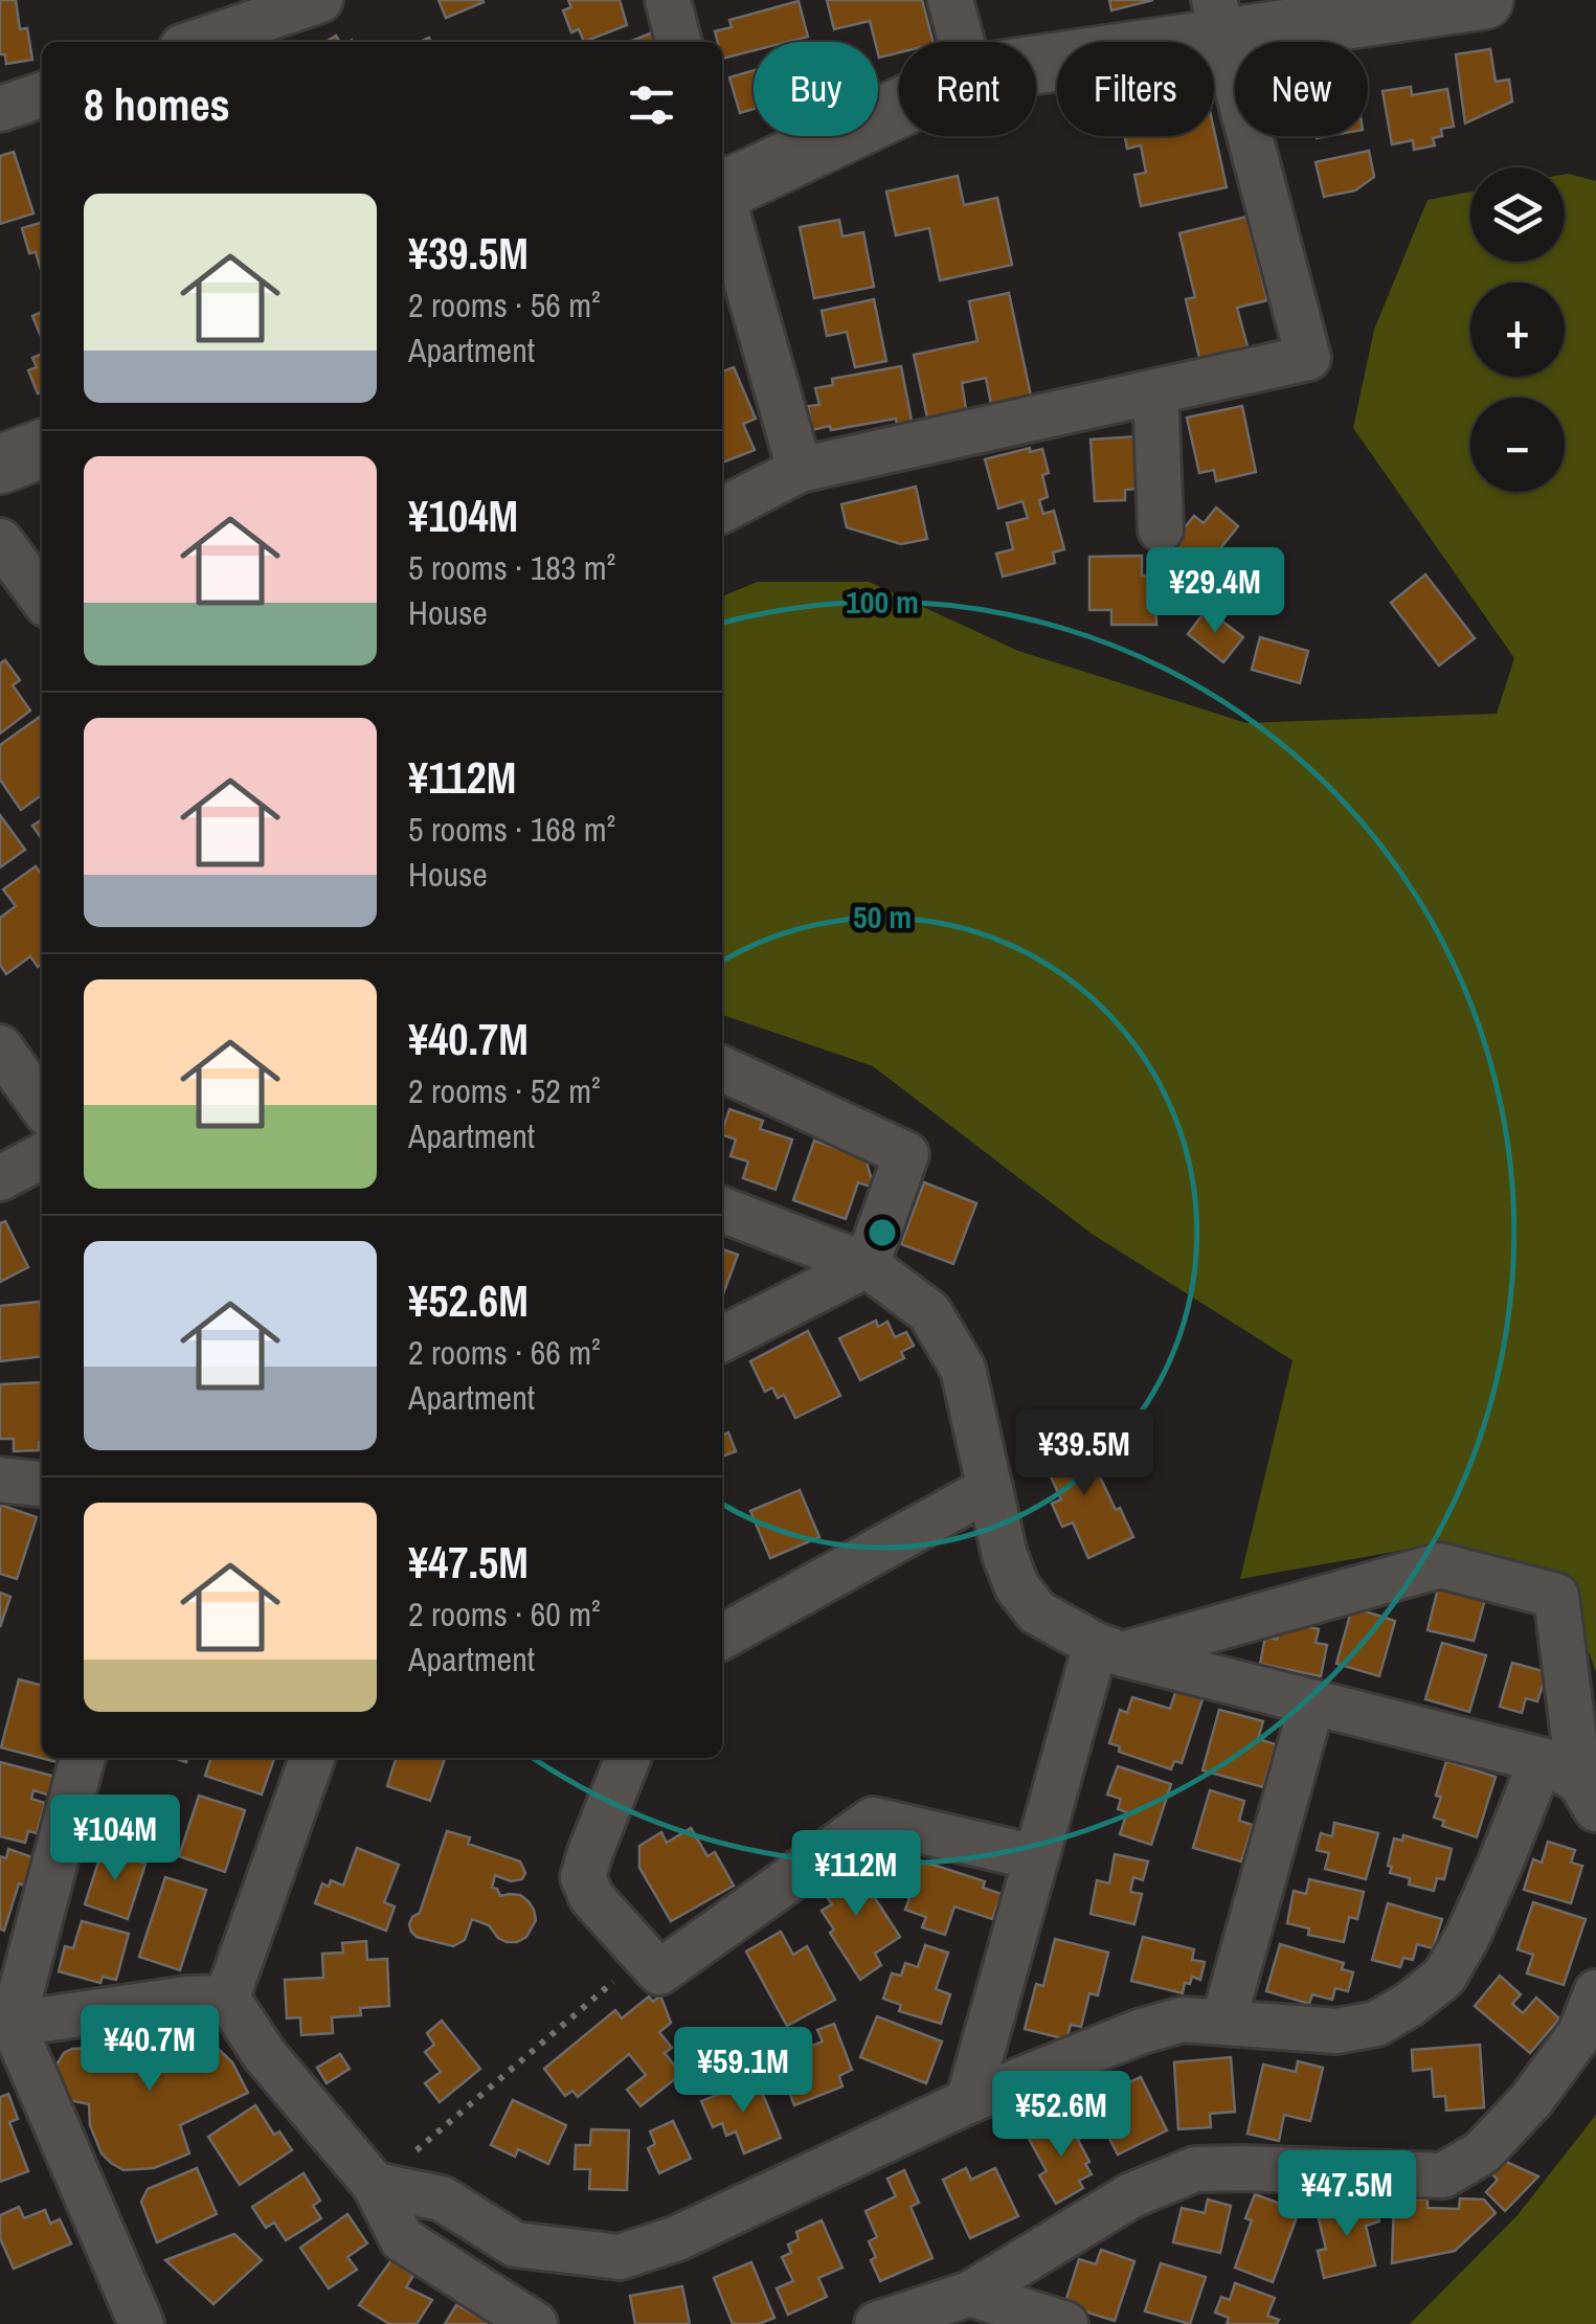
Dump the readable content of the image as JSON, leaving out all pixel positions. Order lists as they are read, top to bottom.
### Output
{
  "page": {
    "chip": [
      "Buy",
      "Rent",
      "Filters",
      "New"
    ],
    "heading": "8 homes",
    "map_buttons": ["+", "−"],
    "list": [
      {
        "name": "¥39.5M",
        "note": "2 rooms · 56 m² · Apartment"
      },
      {
        "name": "¥104M",
        "note": "5 rooms · 183 m² · House"
      },
      {
        "name": "¥112M",
        "note": "5 rooms · 168 m² · House"
      },
      {
        "name": "¥40.7M",
        "note": "2 rooms · 52 m² · Apartment"
      },
      {
        "name": "¥52.6M",
        "note": "2 rooms · 66 m² · Apartment"
      },
      {
        "name": "¥47.5M",
        "note": "2 rooms · 60 m² · Apartment"
      }
    ],
    "price": [
      "¥29.4M",
      "¥39.5M",
      "¥104M",
      "¥112M",
      "¥40.7M",
      "¥59.1M",
      "¥52.6M",
      "¥47.5M"
    ]
  },
  "rings": ["100 m", "50 m"]
}
